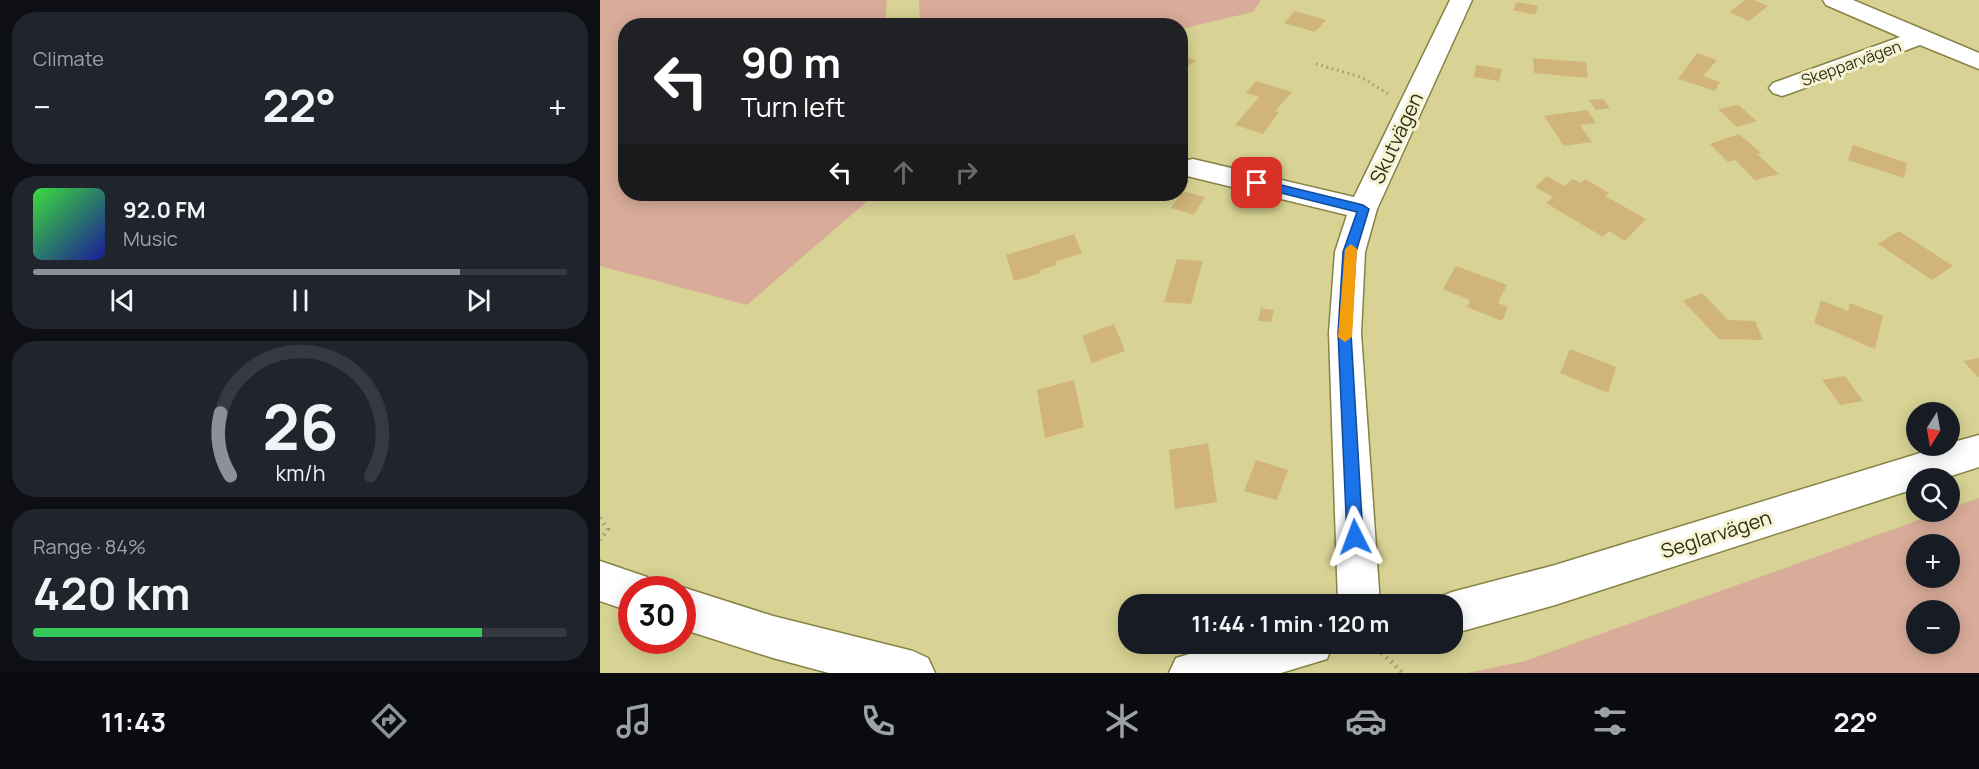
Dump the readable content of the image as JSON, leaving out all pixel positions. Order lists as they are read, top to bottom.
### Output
{
  "streets": {
    "street": ["Skepparvägen", "Skutvägen", "Seglarvägen"]
  },
  "north": "bottom",
  "page": {
    "tile": [
      "Climate",
      ["Range · 84%", "420 km"]
    ],
    "turn": ["90 m", "Turn left"],
    "heat": ["−", "22°", "+"],
    "song": ["92.0 FM", "Music"],
    "map_buttons": ["+", "−"],
    "limit": "30",
    "trip": "11:44 · 1 min · 120 m",
    "tabs": ["11:43", "22°"],
    "gauge": ["26", "km/h"]
  }
}
